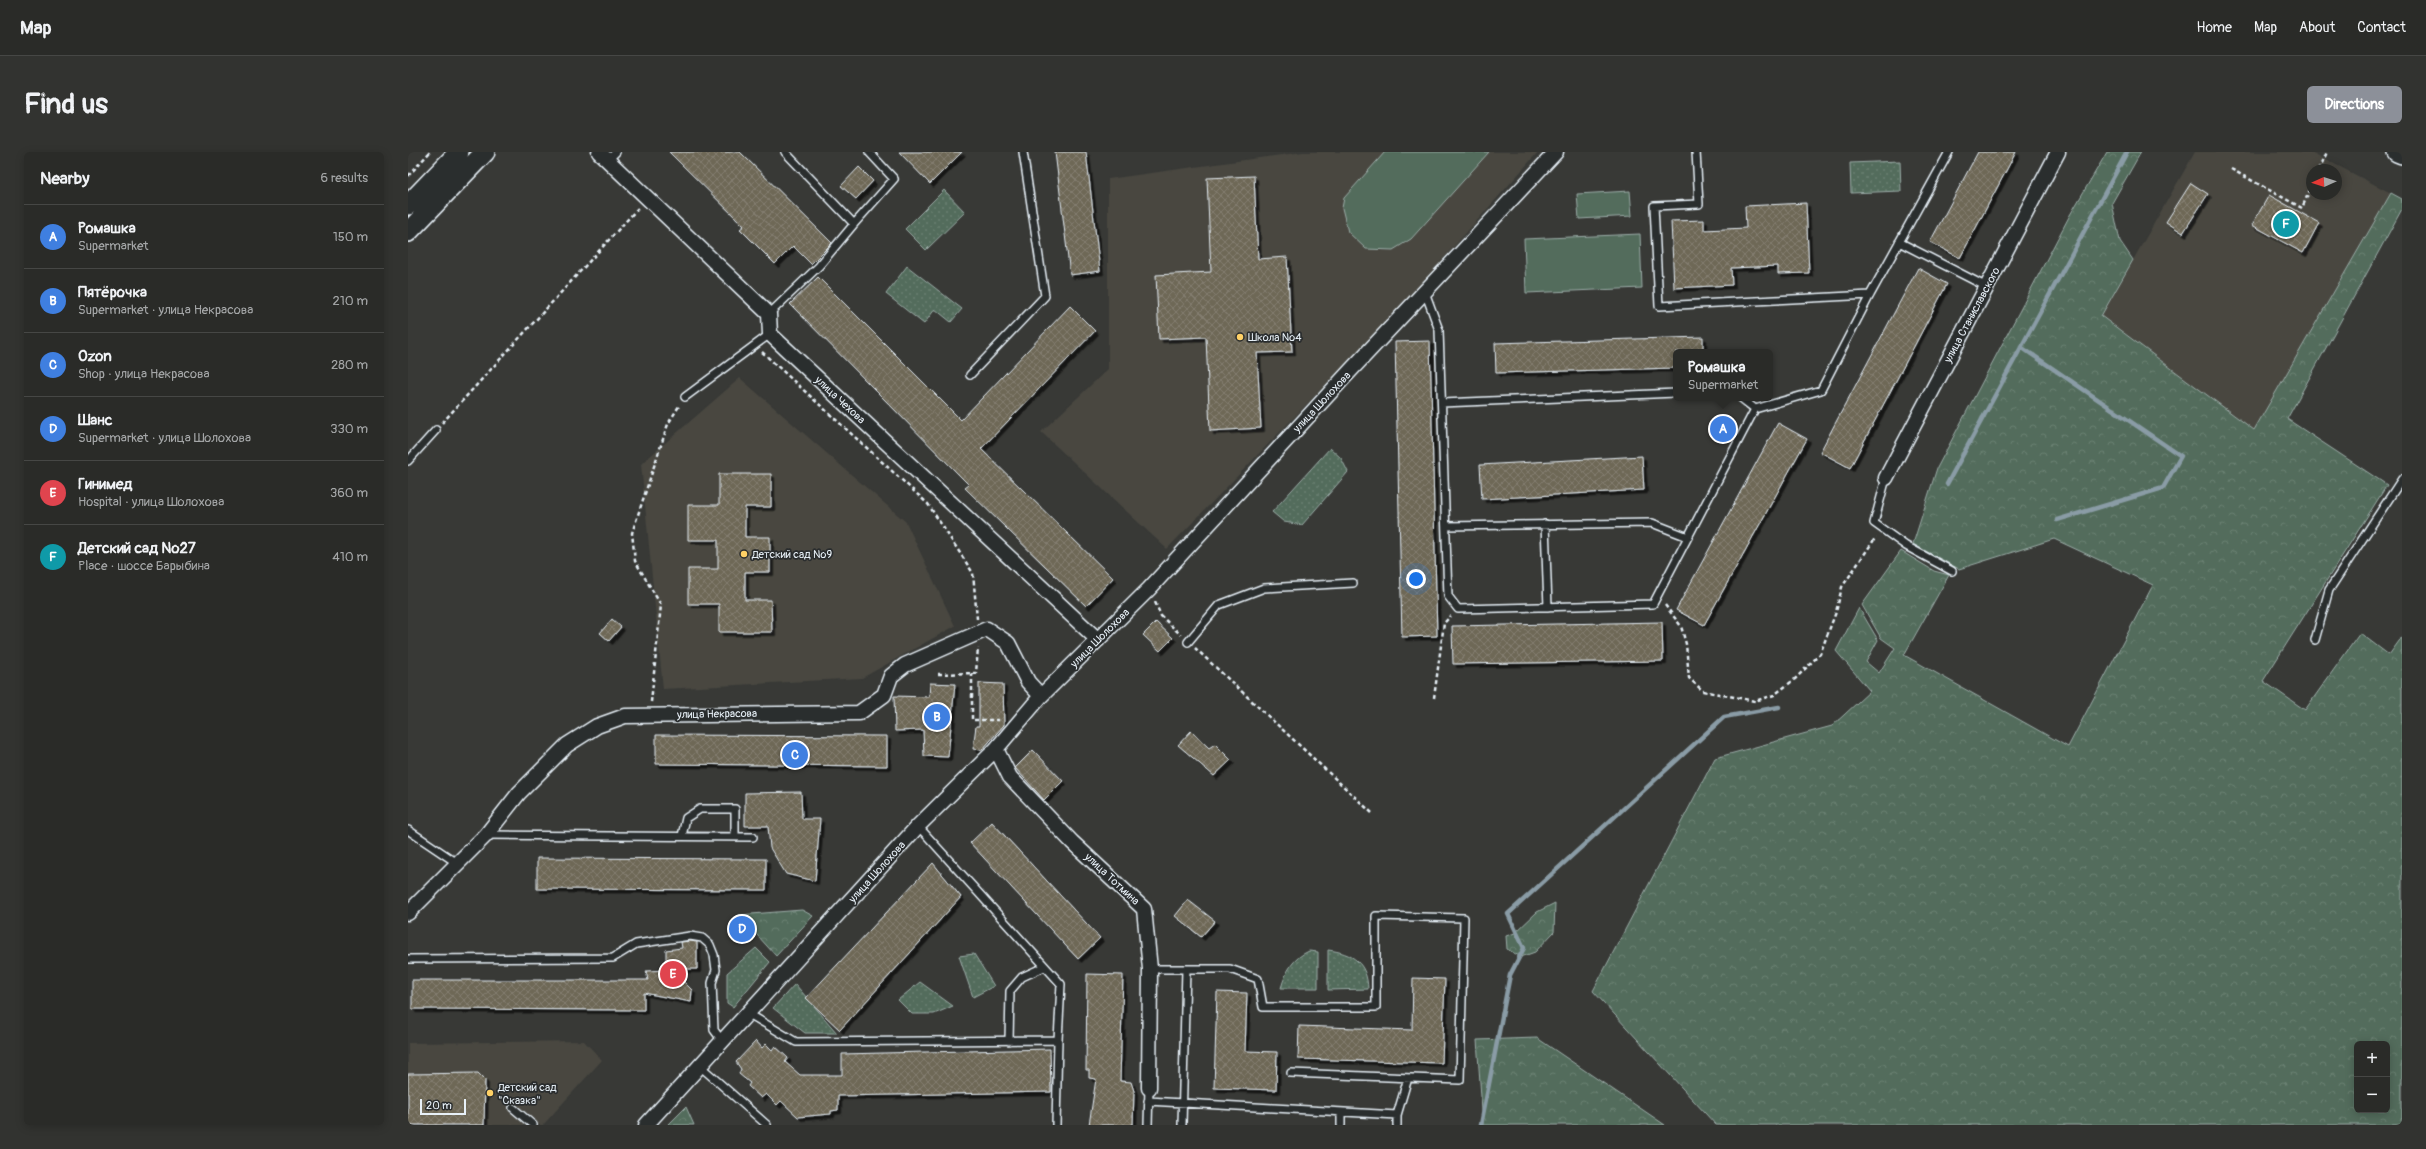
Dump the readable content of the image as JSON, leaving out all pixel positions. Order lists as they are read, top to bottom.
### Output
{
  "streets": {
    "street": [
      "улица Станиславского",
      "улица Чехова",
      "улица Шолохова",
      "улица Некрасова",
      "улица Тотмина"
    ]
  },
  "crossings": [
    ["улица Чехова", "улица Шолохова"],
    ["улица Шолохова", "улица Некрасова"],
    ["улица Шолохова", "улица Тотмина"]
  ],
  "places": ["Школа №4", "Детский сад №9", "Детский сад \"Сказка\""],
  "scale_bar": "20 m",
  "north": "left",
  "page": {
    "header": "Map",
    "nav": [
      "Home",
      "Map",
      "About",
      "Contact"
    ],
    "buttons": "Directions",
    "title": "Find us",
    "heading": ["Nearby", "6 results"],
    "list": [
      {
        "mark": "A",
        "name": "Ромашка",
        "note": "Supermarket",
        "value": "150 m"
      },
      {
        "mark": "B",
        "name": "Пятёрочка",
        "note": "Supermarket · улица Некрасова",
        "value": "210 m"
      },
      {
        "mark": "C",
        "name": "Ozon",
        "note": "Shop · улица Некрасова",
        "value": "280 m"
      },
      {
        "mark": "D",
        "name": "Шанс",
        "note": "Supermarket · улица Шолохова",
        "value": "330 m"
      },
      {
        "mark": "E",
        "name": "Гинимед",
        "note": "Hospital · улица Шолохова",
        "value": "360 m"
      },
      {
        "mark": "F",
        "name": "Детский сад №27",
        "note": "Place · шоссе Барыбина",
        "value": "410 m"
      }
    ],
    "pins": [
      "F",
      "A",
      "B",
      "C",
      "D",
      "E"
    ],
    "popup": ["Ромашка", "Supermarket"],
    "map_buttons": ["+", "−"],
    "scale": "20 m"
  }
}
